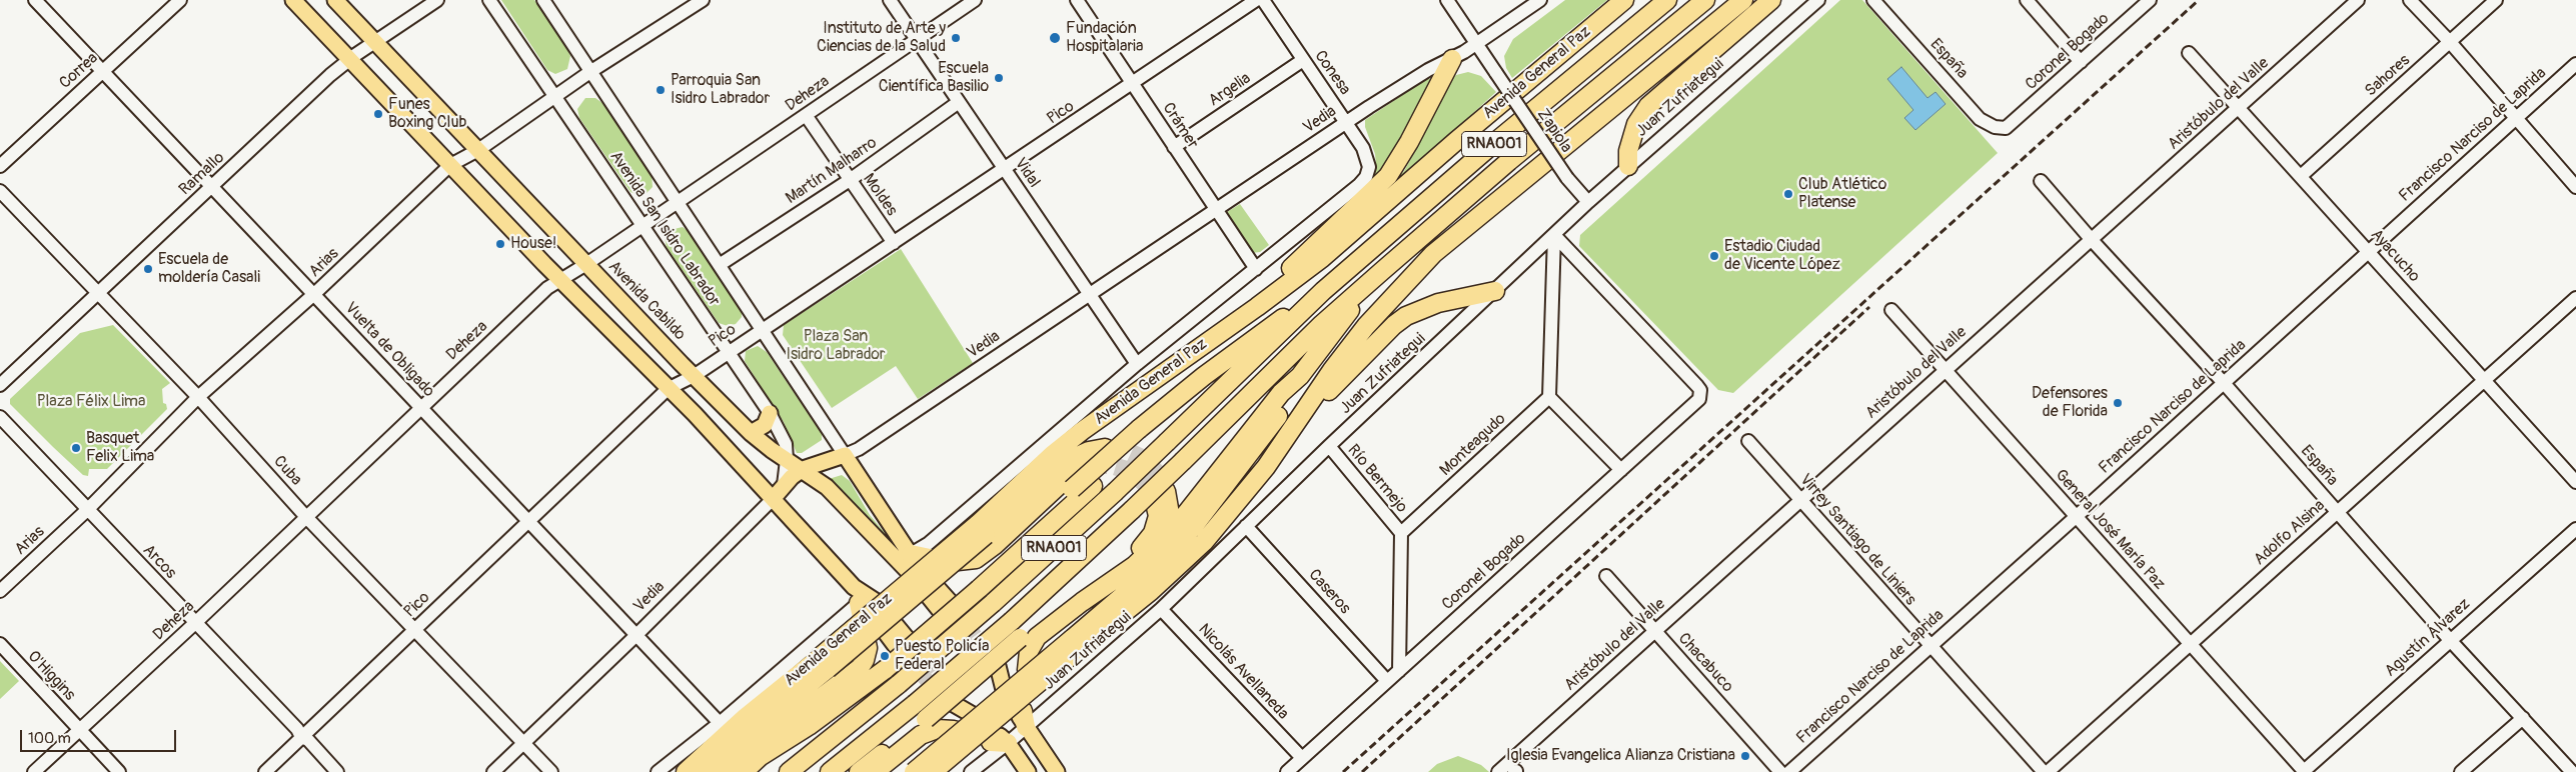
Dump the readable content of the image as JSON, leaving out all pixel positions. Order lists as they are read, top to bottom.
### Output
{
  "streets": {
    "highway": ["Avenida General Paz", "RNA001"],
    "main road": ["Vedia", "Avenida Cabildo"],
    "street": [
      "Coronel Bogado",
      "España",
      "Correa",
      "Conesa",
      "Sahores",
      "Argelia",
      "Deheza",
      "Juan Zufriategui",
      "Aristóbulo del Valle",
      "Pico",
      "Crámer",
      "Zapiola",
      "Francisco Narciso de Laprida",
      "Martín Malharro",
      "Vidal",
      "Ramallo",
      "Moldes",
      "Avenida San Isidro Labrador",
      "Ayacucho",
      "Arias",
      "Vuelta de Obligado",
      "Monteagudo",
      "Cuba",
      "Río Bermejo",
      "General José María Paz",
      "Adolfo Alsina",
      "Virrey Santiago de Liniers",
      "Arcos",
      "Caseros",
      "Agustín Álvarez",
      "Chacabuco",
      "Nicolás Avellaneda",
      "O'Higgins"
    ]
  },
  "crossings": [
    ["Coronel Bogado", "España"],
    ["Coronel Bogado", "Juan Zufriategui"],
    ["Coronel Bogado", "Caseros"],
    ["Coronel Bogado", "Nicolás Avellaneda"],
    ["España", "Aristóbulo del Valle"],
    ["España", "Francisco Narciso de Laprida"],
    ["España", "Adolfo Alsina"],
    ["España", "Agustín Álvarez"],
    ["Correa", "Vuelta de Obligado"],
    ["Conesa", "Avenida General Paz"],
    ["Conesa", "Argelia"],
    ["Conesa", "Vedia"],
    ["Avenida General Paz", "Crámer"],
    ["Avenida General Paz", "Vidal"],
    ["Avenida General Paz", "Avenida Cabildo"],
    ["Avenida General Paz", "Vuelta de Obligado"],
    ["Sahores", "Ayacucho"],
    ["Argelia", "Crámer"],
    ["Deheza", "Vidal"],
    ["Deheza", "Moldes"],
    ["Deheza", "Avenida San Isidro Labrador"],
    ["Deheza", "Avenida Cabildo"],
    ["Deheza", "Vuelta de Obligado"],
    ["Deheza", "Cuba"],
    ["Deheza", "Arcos"],
    ["Deheza", "O'Higgins"],
    ["Juan Zufriategui", "Zapiola"],
    ["Juan Zufriategui", "Río Bermejo"],
    ["Juan Zufriategui", "Caseros"],
    ["Juan Zufriategui", "Nicolás Avellaneda"],
    ["Aristóbulo del Valle", "Ayacucho"],
    ["Aristóbulo del Valle", "General José María Paz"],
    ["Aristóbulo del Valle", "Virrey Santiago de Liniers"],
    ["Aristóbulo del Valle", "Chacabuco"],
    ["Pico", "Crámer"],
    ["Pico", "Vidal"],
    ["Pico", "Moldes"],
    ["Pico", "Avenida San Isidro Labrador"],
    ["Pico", "Avenida Cabildo"],
    ["Pico", "Vuelta de Obligado"],
    ["Pico", "Cuba"],
    ["Pico", "Arcos"],
    ["Vedia", "Crámer"],
    ["Vedia", "Zapiola"],
    ["Vedia", "Vidal"],
    ["Vedia", "Avenida San Isidro Labrador"],
    ["Vedia", "Avenida Cabildo"],
    ["Vedia", "Vuelta de Obligado"],
    ["Vedia", "Cuba"],
    ["Francisco Narciso de Laprida", "Ayacucho"],
    ["Francisco Narciso de Laprida", "General José María Paz"],
    ["Francisco Narciso de Laprida", "Virrey Santiago de Liniers"],
    ["Martín Malharro", "Vidal"],
    ["Martín Malharro", "Moldes"],
    ["Martín Malharro", "Avenida San Isidro Labrador"],
    ["Ramallo", "Avenida Cabildo"],
    ["Ramallo", "Vuelta de Obligado"],
    ["Ramallo", "Cuba"],
    ["Avenida San Isidro Labrador", "Arias"],
    ["Avenida San Isidro Labrador", "Avenida Cabildo"],
    ["Ayacucho", "Adolfo Alsina"],
    ["Arias", "Avenida Cabildo"],
    ["Arias", "Vuelta de Obligado"],
    ["Arias", "Cuba"],
    ["Arias", "Arcos"],
    ["Monteagudo", "Río Bermejo"],
    ["General José María Paz", "Adolfo Alsina"],
    ["General José María Paz", "Agustín Álvarez"]
  ],
  "parks": ["Plaza San Isidro Labrador", "Plaza Félix Lima"],
  "places": [
    "Instituto de Arte y Ciencias de la Salud",
    "Fundación Hospitalaria",
    "Escuela Científica Basilio",
    "Parroquia San Isidro Labrador",
    "Funes Boxing Club",
    "Club Atlético Platense",
    "House!",
    "Estadio Ciudad de Vicente López",
    "Escuela de moldería Casali",
    "Defensores de Florida",
    "Basquet Felix Lima",
    "Puesto Policía Federal",
    "Iglesia Evangelica Alianza Cristiana"
  ],
  "scale_bar": "100 m"
}
